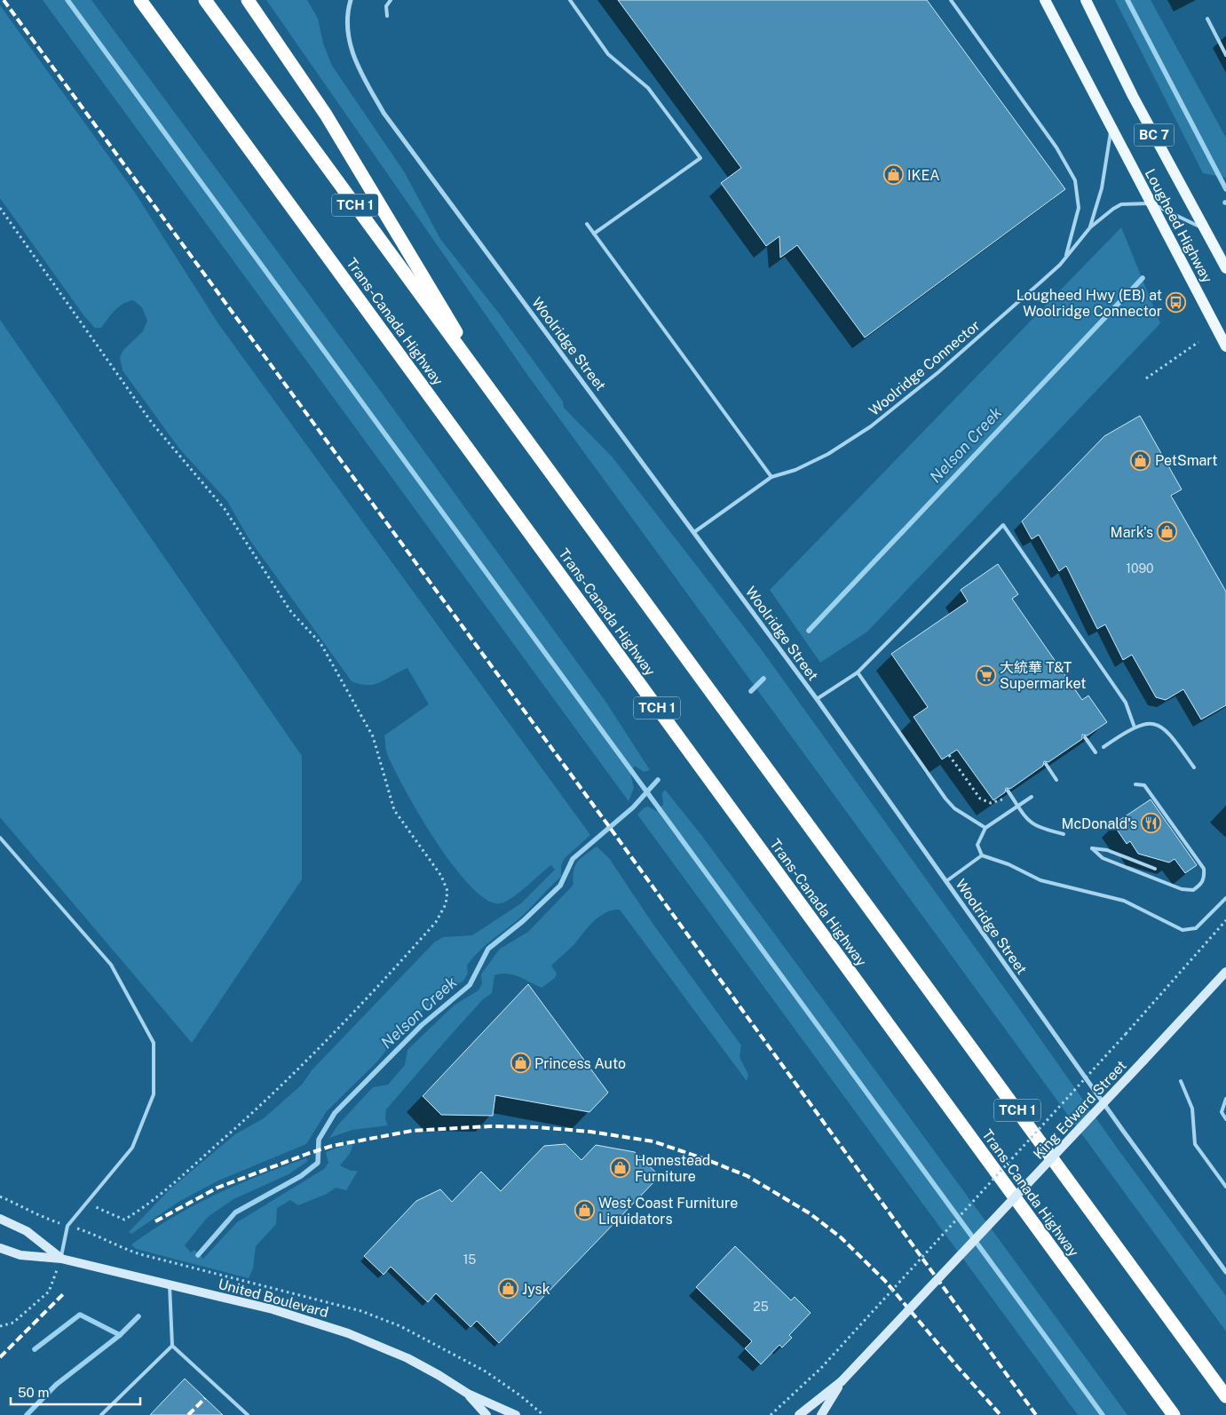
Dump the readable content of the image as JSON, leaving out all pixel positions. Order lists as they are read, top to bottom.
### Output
{
  "streets": {
    "highway": ["TCH 1", "Trans-Canada Highway"],
    "main road": [
      "BC 7",
      "Lougheed Highway",
      "King Edward Street",
      "United Boulevard"
    ],
    "street": ["Woolridge Street"],
    "lane": ["Woolridge Connector"]
  },
  "crossings": [
    ["Lougheed Highway", "Woolridge Connector"],
    ["Woolridge Street", "Woolridge Connector"]
  ],
  "water": ["Nelson Creek"],
  "places": {
    "shop": [
      "IKEA",
      "PetSmart",
      "Mark's",
      "Princess Auto",
      "Homestead Furniture",
      "West Coast Furniture Liquidators",
      "Jysk"
    ],
    "bus stop": ["Lougheed Hwy (EB) at Woolridge Connector"],
    "supermarket": ["大統華 T&T Supermarket"],
    "restaurant": ["McDonald's"]
  },
  "house_numbers": ["1090", "15", "25"],
  "scale_bar": "50 m"
}
